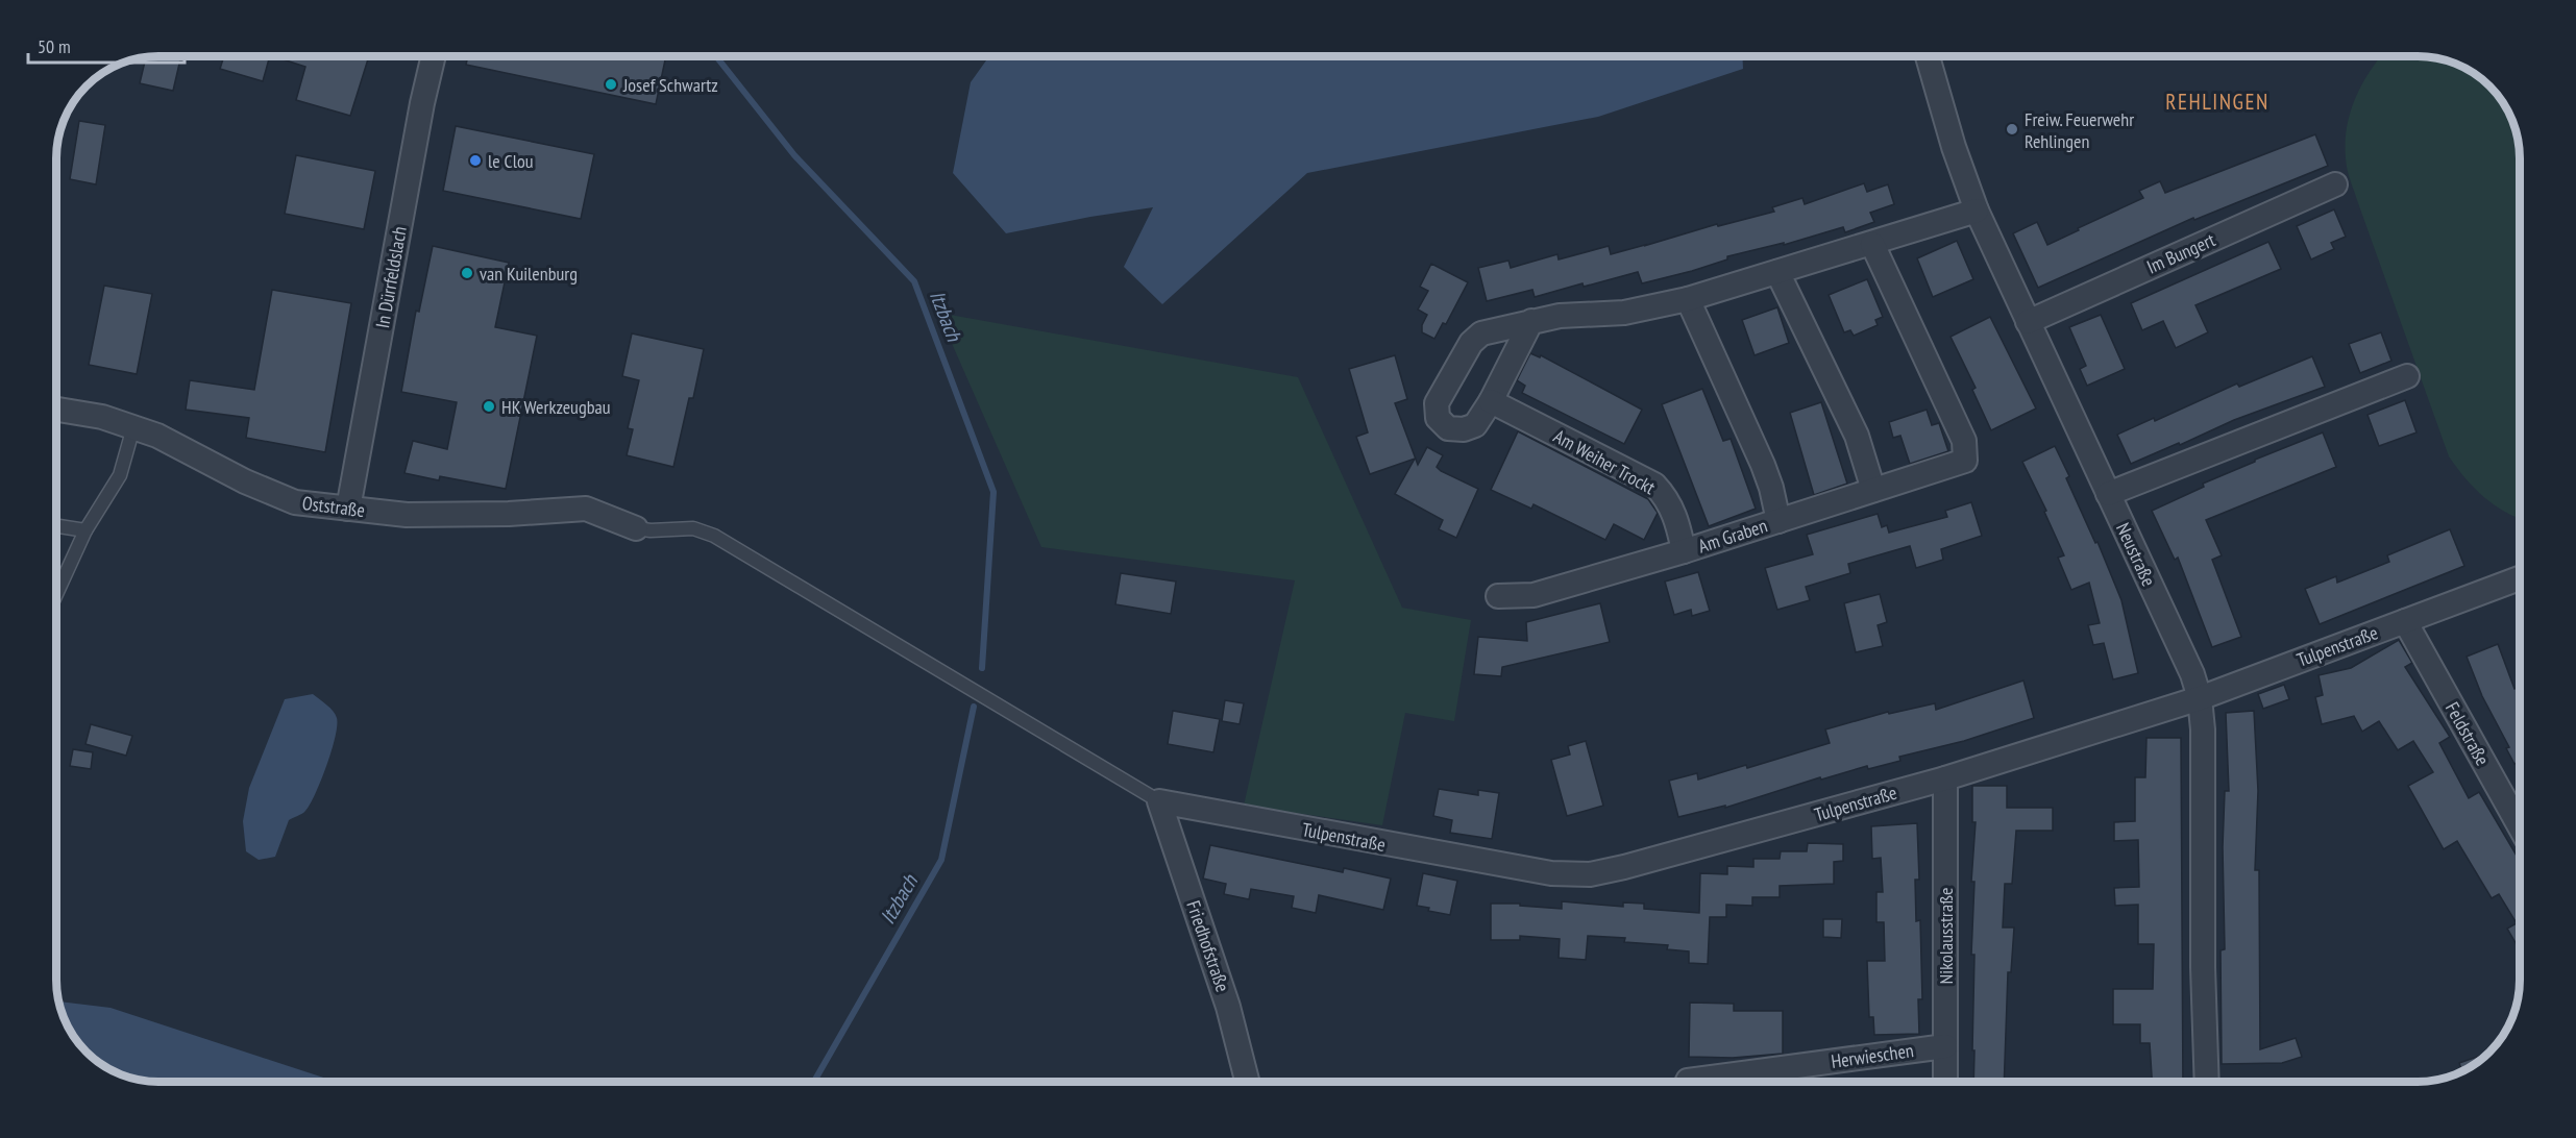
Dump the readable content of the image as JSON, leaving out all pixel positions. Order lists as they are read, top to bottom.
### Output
{
  "streets": {
    "street": [
      "Im Bungert",
      "In Dürrfeldslach",
      "Am Weiher Trockt",
      "Oststraße",
      "Am Graben",
      "Neustraße",
      "Tulpenstraße",
      "Feldstraße",
      "Nikolausstraße",
      "Friedhofstraße",
      "Herwieschen"
    ]
  },
  "crossings": [
    ["Im Bungert", "Neustraße"],
    ["In Dürrfeldslach", "Oststraße"],
    ["Am Weiher Trockt", "Am Graben"],
    ["Neustraße", "Tulpenstraße"],
    ["Tulpenstraße", "Feldstraße"],
    ["Tulpenstraße", "Nikolausstraße"],
    ["Tulpenstraße", "Friedhofstraße"],
    ["Nikolausstraße", "Herwieschen"]
  ],
  "districts": ["REHLINGEN"],
  "water": ["Itzbach"],
  "places": [
    "Josef Schwartz",
    "Freiw. Feuerwehr Rehlingen",
    "le Clou",
    "van Kuilenburg",
    "HK Werkzeugbau"
  ],
  "scale_bar": "50 m"
}
